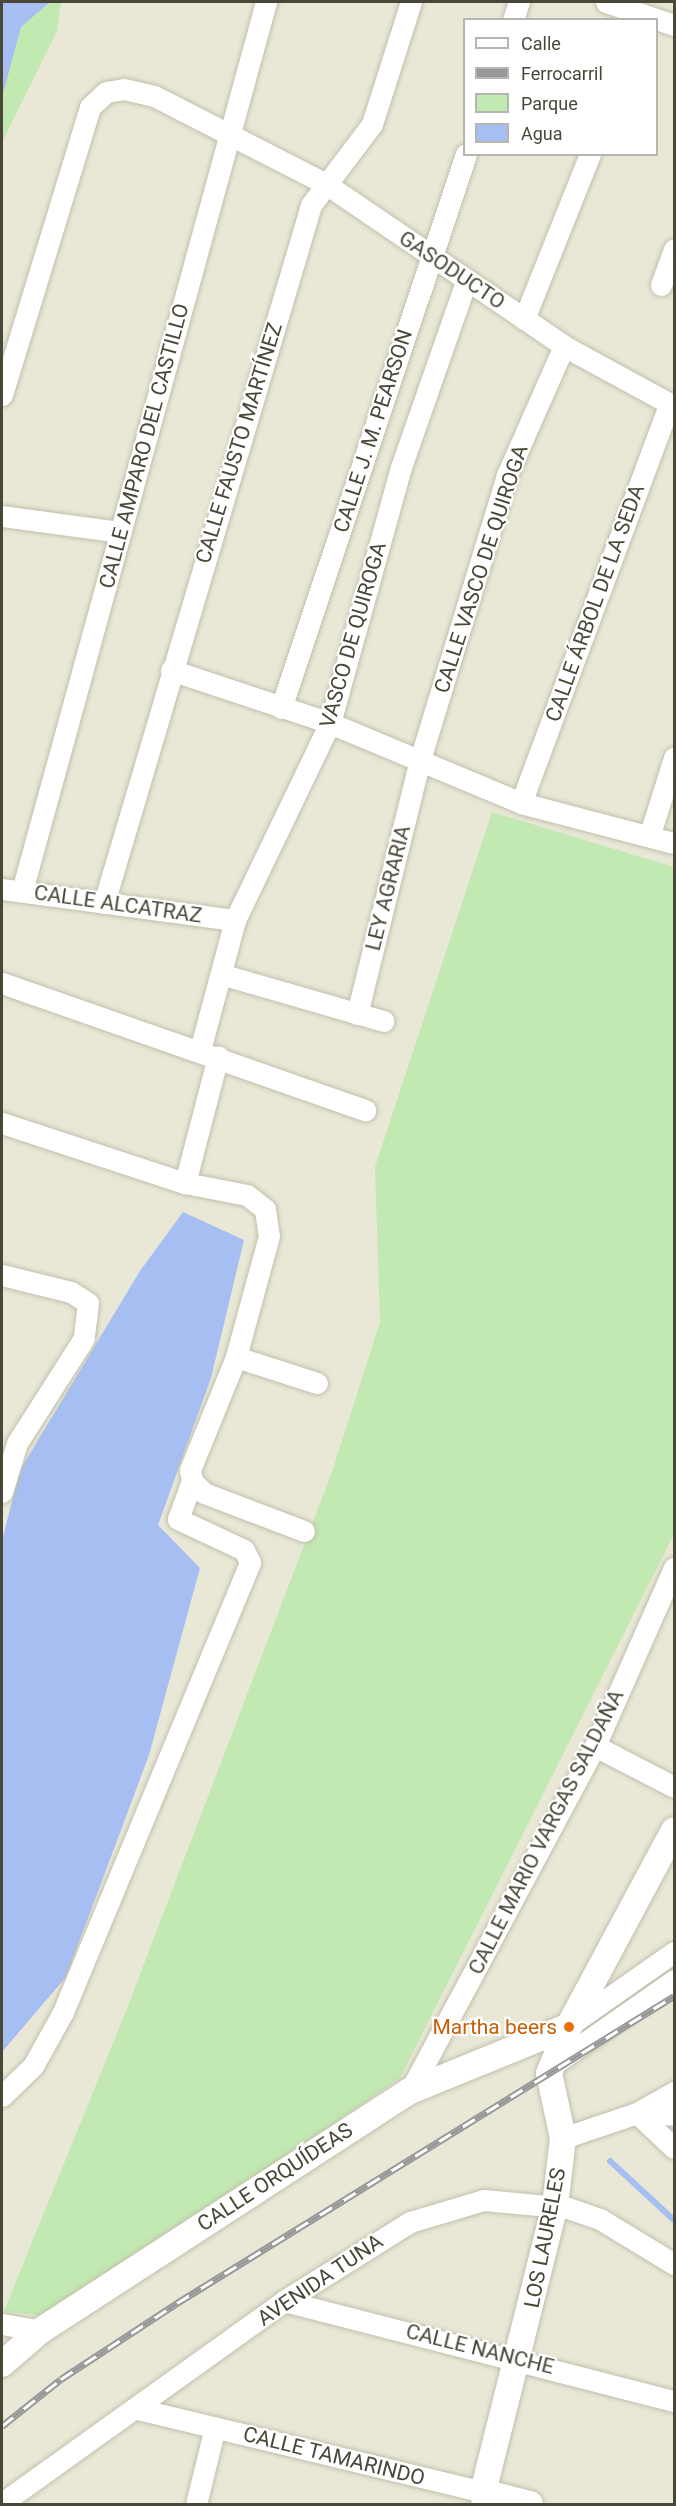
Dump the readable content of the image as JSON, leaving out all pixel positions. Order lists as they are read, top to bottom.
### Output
{
  "streets": {
    "street": [
      "GASODUCTO",
      "CALLE J. M. PEARSON",
      "CALLE FAUSTO MARTÍNEZ",
      "CALLE AMPARO DEL CASTILLO",
      "CALLE VASCO DE QUIROGA",
      "CALLE ÁRBOL DE LA SEDA",
      "VASCO DE QUIROGA",
      "LEY AGRARIA",
      "CALLE ALCATRAZ",
      "CALLE MARIO VARGAS SALDAÑA",
      "CALLE ORQUÍDEAS",
      "LOS LAURELES",
      "AVENIDA TUNA",
      "CALLE NANCHE",
      "CALLE TAMARINDO"
    ]
  },
  "crossings": [
    ["GASODUCTO", "CALLE J. M. PEARSON"],
    ["GASODUCTO", "CALLE FAUSTO MARTÍNEZ"],
    ["GASODUCTO", "CALLE AMPARO DEL CASTILLO"],
    ["GASODUCTO", "CALLE VASCO DE QUIROGA"],
    ["GASODUCTO", "CALLE ÁRBOL DE LA SEDA"],
    ["GASODUCTO", "VASCO DE QUIROGA"],
    ["CALLE FAUSTO MARTÍNEZ", "CALLE ALCATRAZ"],
    ["CALLE AMPARO DEL CASTILLO", "CALLE ALCATRAZ"],
    ["CALLE VASCO DE QUIROGA", "LEY AGRARIA"],
    ["VASCO DE QUIROGA", "CALLE ALCATRAZ"],
    ["CALLE MARIO VARGAS SALDAÑA", "CALLE ORQUÍDEAS"],
    ["CALLE ORQUÍDEAS", "LOS LAURELES"],
    ["LOS LAURELES", "AVENIDA TUNA"],
    ["LOS LAURELES", "CALLE NANCHE"],
    ["LOS LAURELES", "CALLE TAMARINDO"],
    ["AVENIDA TUNA", "CALLE NANCHE"],
    ["AVENIDA TUNA", "CALLE TAMARINDO"]
  ],
  "places": ["Martha beers"],
  "legend": [
    "Calle",
    "Ferrocarril",
    "Parque",
    "Agua"
  ]
}
